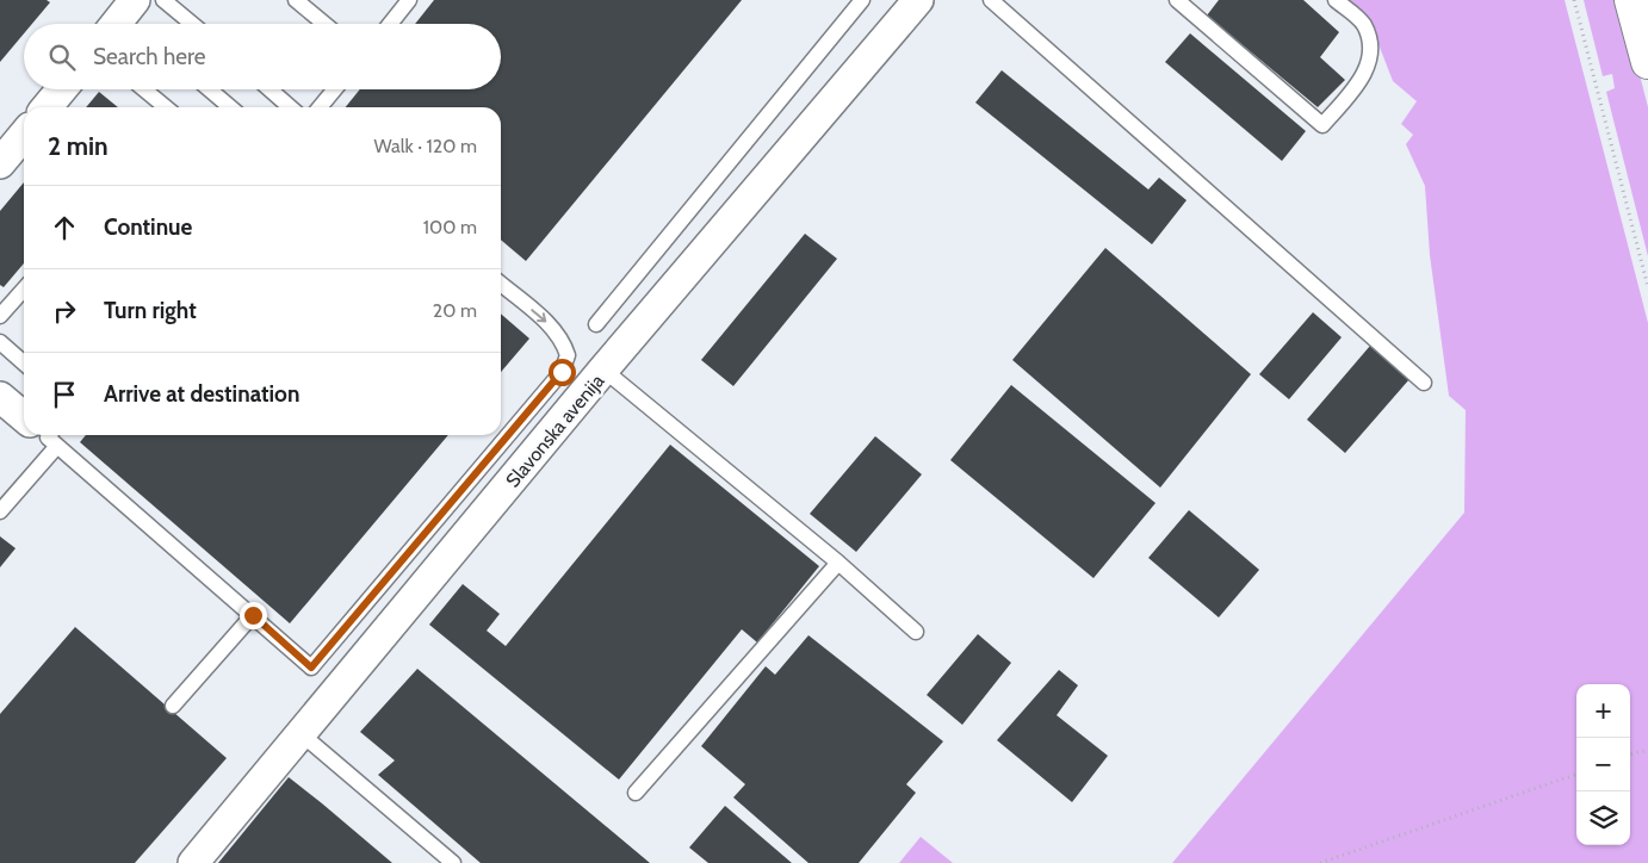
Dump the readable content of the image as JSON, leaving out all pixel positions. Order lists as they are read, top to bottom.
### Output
{
  "streets": {
    "street": ["Slavonska avenija"]
  },
  "page": {
    "search": "Search here",
    "heading": ["2 min", "Walk · 120 m"],
    "list": [
      ["Continue", "100 m"],
      ["Turn right", "20 m"],
      "Arrive at destination"
    ],
    "map_buttons": ["+", "−"]
  }
}
